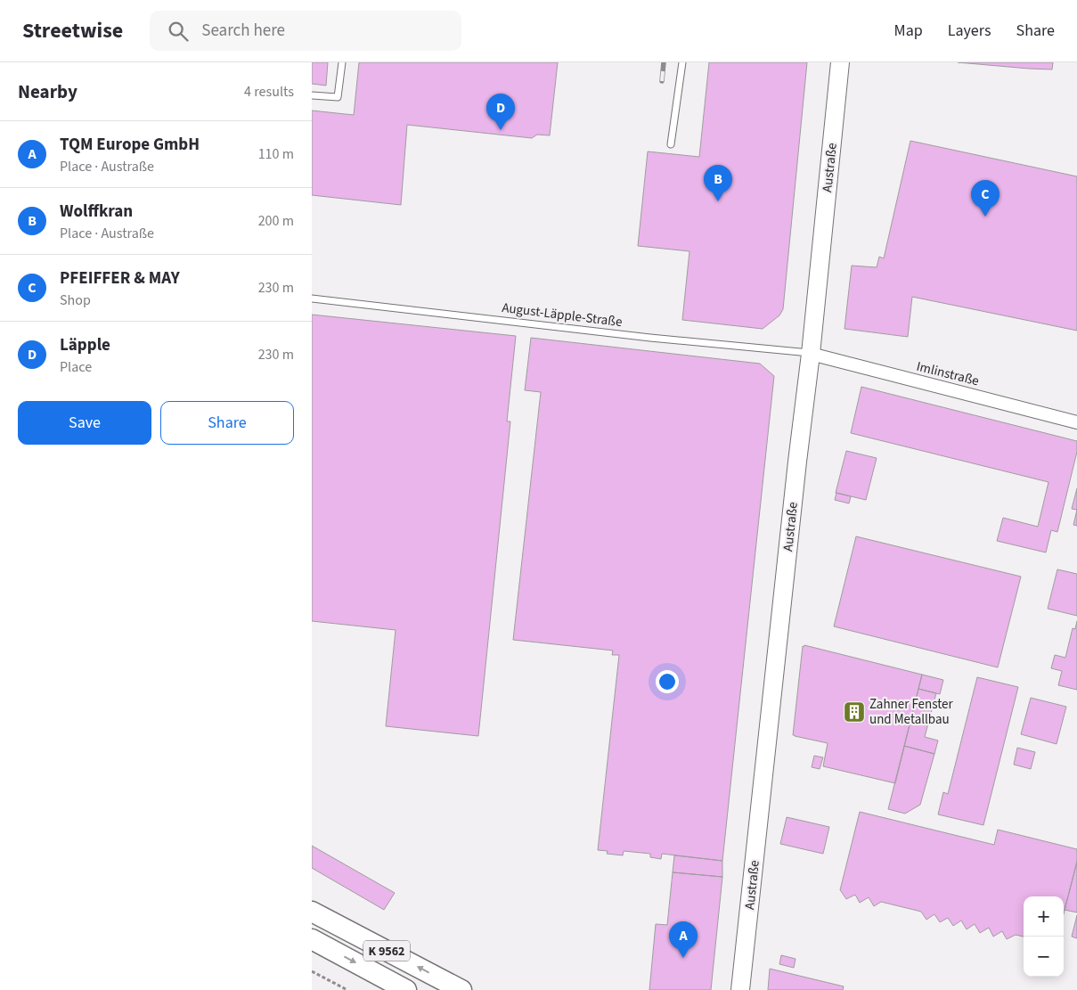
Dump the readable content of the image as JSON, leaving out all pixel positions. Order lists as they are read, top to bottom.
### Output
{
  "streets": {
    "main road": ["Austraße", "K 9562"],
    "street": ["Imlinstraße"],
    "lane": ["August-Läpple-Straße"]
  },
  "crossings": [
    ["Austraße", "August-Läpple-Straße"],
    ["Austraße", "Imlinstraße"],
    ["August-Läpple-Straße", "Imlinstraße"]
  ],
  "places": {
    "building": ["Zahner Fenster und Metallbau"]
  },
  "page": {
    "header": "Streetwise",
    "search": "Search here",
    "nav": ["Map", "Layers", "Share"],
    "heading": ["Nearby", "4 results"],
    "pins": [
      "D",
      "B",
      "C",
      "A"
    ],
    "list": [
      {
        "mark": "A",
        "name": "TQM Europe GmbH",
        "note": "Place · Austraße",
        "value": "110 m"
      },
      {
        "mark": "B",
        "name": "Wolffkran",
        "note": "Place · Austraße",
        "value": "200 m"
      },
      {
        "mark": "C",
        "name": "PFEIFFER & MAY",
        "note": "Shop",
        "value": "230 m"
      },
      {
        "mark": "D",
        "name": "Läpple",
        "note": "Place",
        "value": "230 m"
      }
    ],
    "buttons": ["Save", "Share"],
    "map_buttons": ["+", "−"]
  }
}
